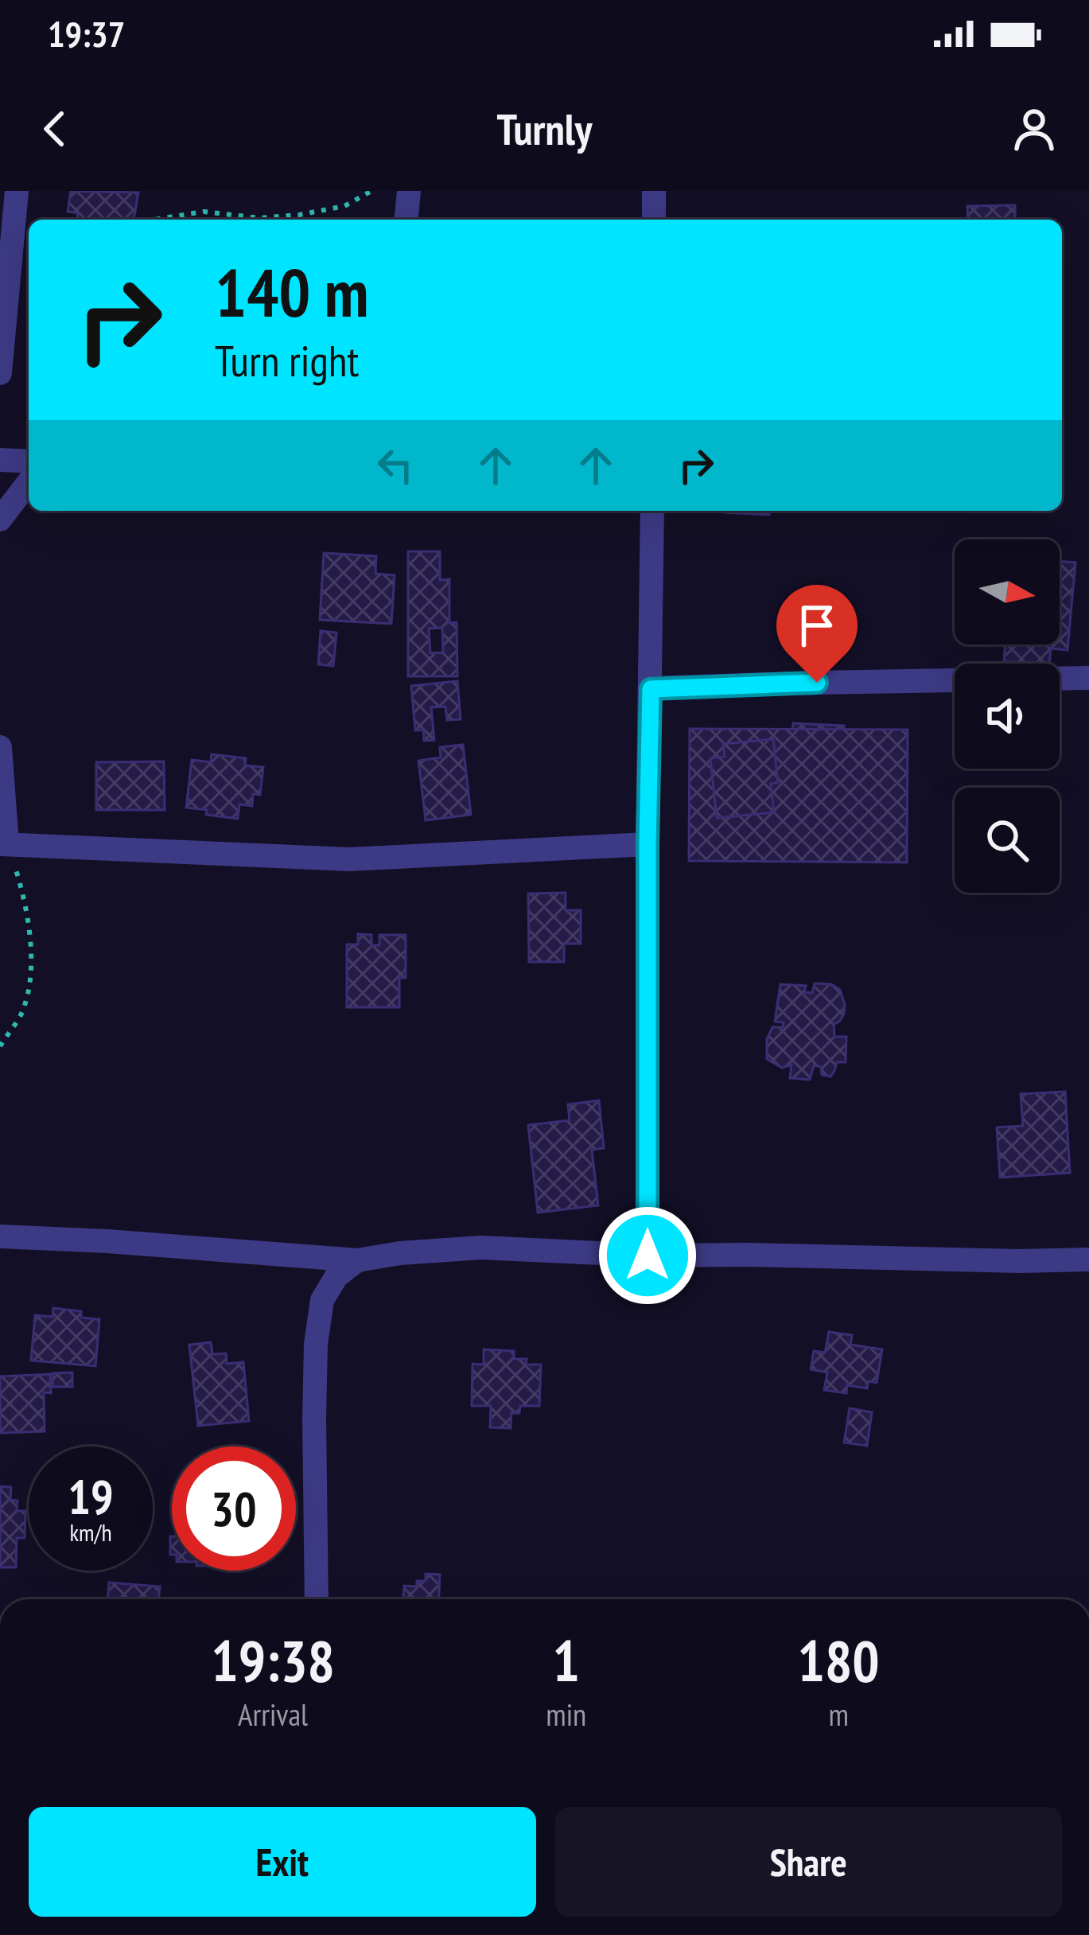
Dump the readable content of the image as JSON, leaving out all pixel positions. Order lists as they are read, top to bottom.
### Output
{
  "north": "right",
  "page": {
    "status": "19:37",
    "header": "Turnly",
    "turn": ["140 m", "Turn right"],
    "speed": "19 km/h",
    "limit": "30",
    "eta": [
      "19:38",
      "Arrival",
      "1",
      "min",
      "180",
      "m"
    ],
    "buttons": ["Exit", "Share"]
  }
}
